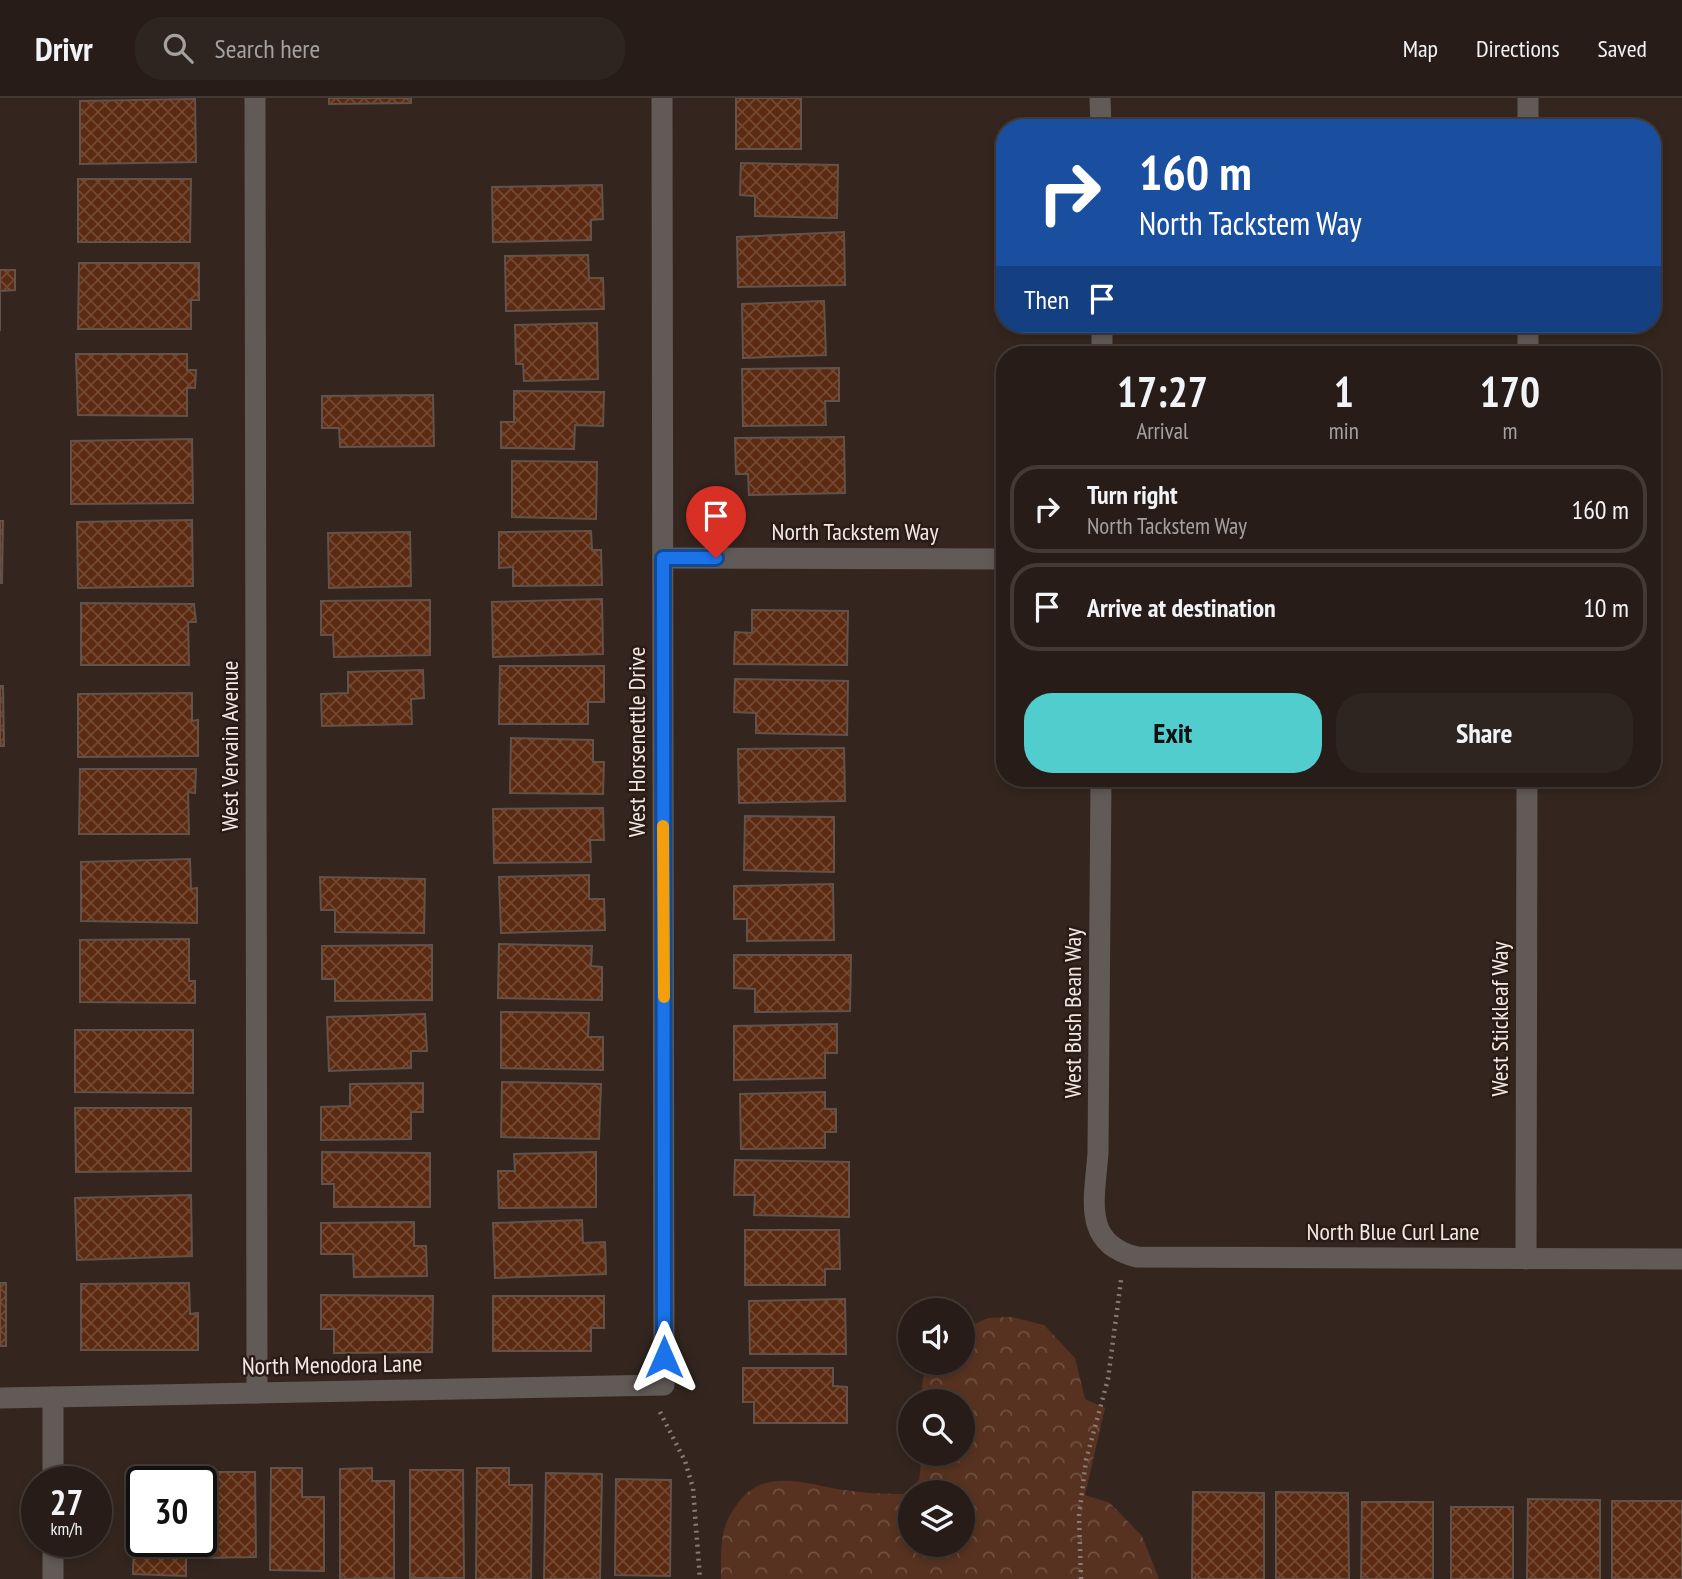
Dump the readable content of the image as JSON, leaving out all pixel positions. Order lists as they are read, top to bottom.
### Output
{
  "streets": {
    "street": [
      "North Tackstem Way",
      "West Horsenettle Drive",
      "West Vervain Avenue",
      "West Bush Bean Way",
      "West Stickleaf Way",
      "North Blue Curl Lane",
      "North Menodora Lane"
    ]
  },
  "crossings": [
    ["North Tackstem Way", "West Horsenettle Drive"],
    ["West Horsenettle Drive", "North Menodora Lane"],
    ["West Vervain Avenue", "North Menodora Lane"],
    ["West Bush Bean Way", "North Blue Curl Lane"],
    ["West Stickleaf Way", "North Blue Curl Lane"]
  ],
  "page": {
    "header": "Drivr",
    "search": "Search here",
    "nav": ["Map", "Directions", "Saved"],
    "turn": ["160 m", "North Tackstem Way"],
    "then": "Then",
    "eta": [
      "17:27",
      "Arrival",
      "1",
      "min",
      "170",
      "m"
    ],
    "list": [
      {
        "name": "Turn right",
        "note": "North Tackstem Way",
        "value": "160 m"
      },
      {
        "name": "Arrive at destination",
        "value": "10 m"
      }
    ],
    "buttons": ["Exit", "Share"],
    "speed": "27 km/h",
    "limit": "30"
  }
}
